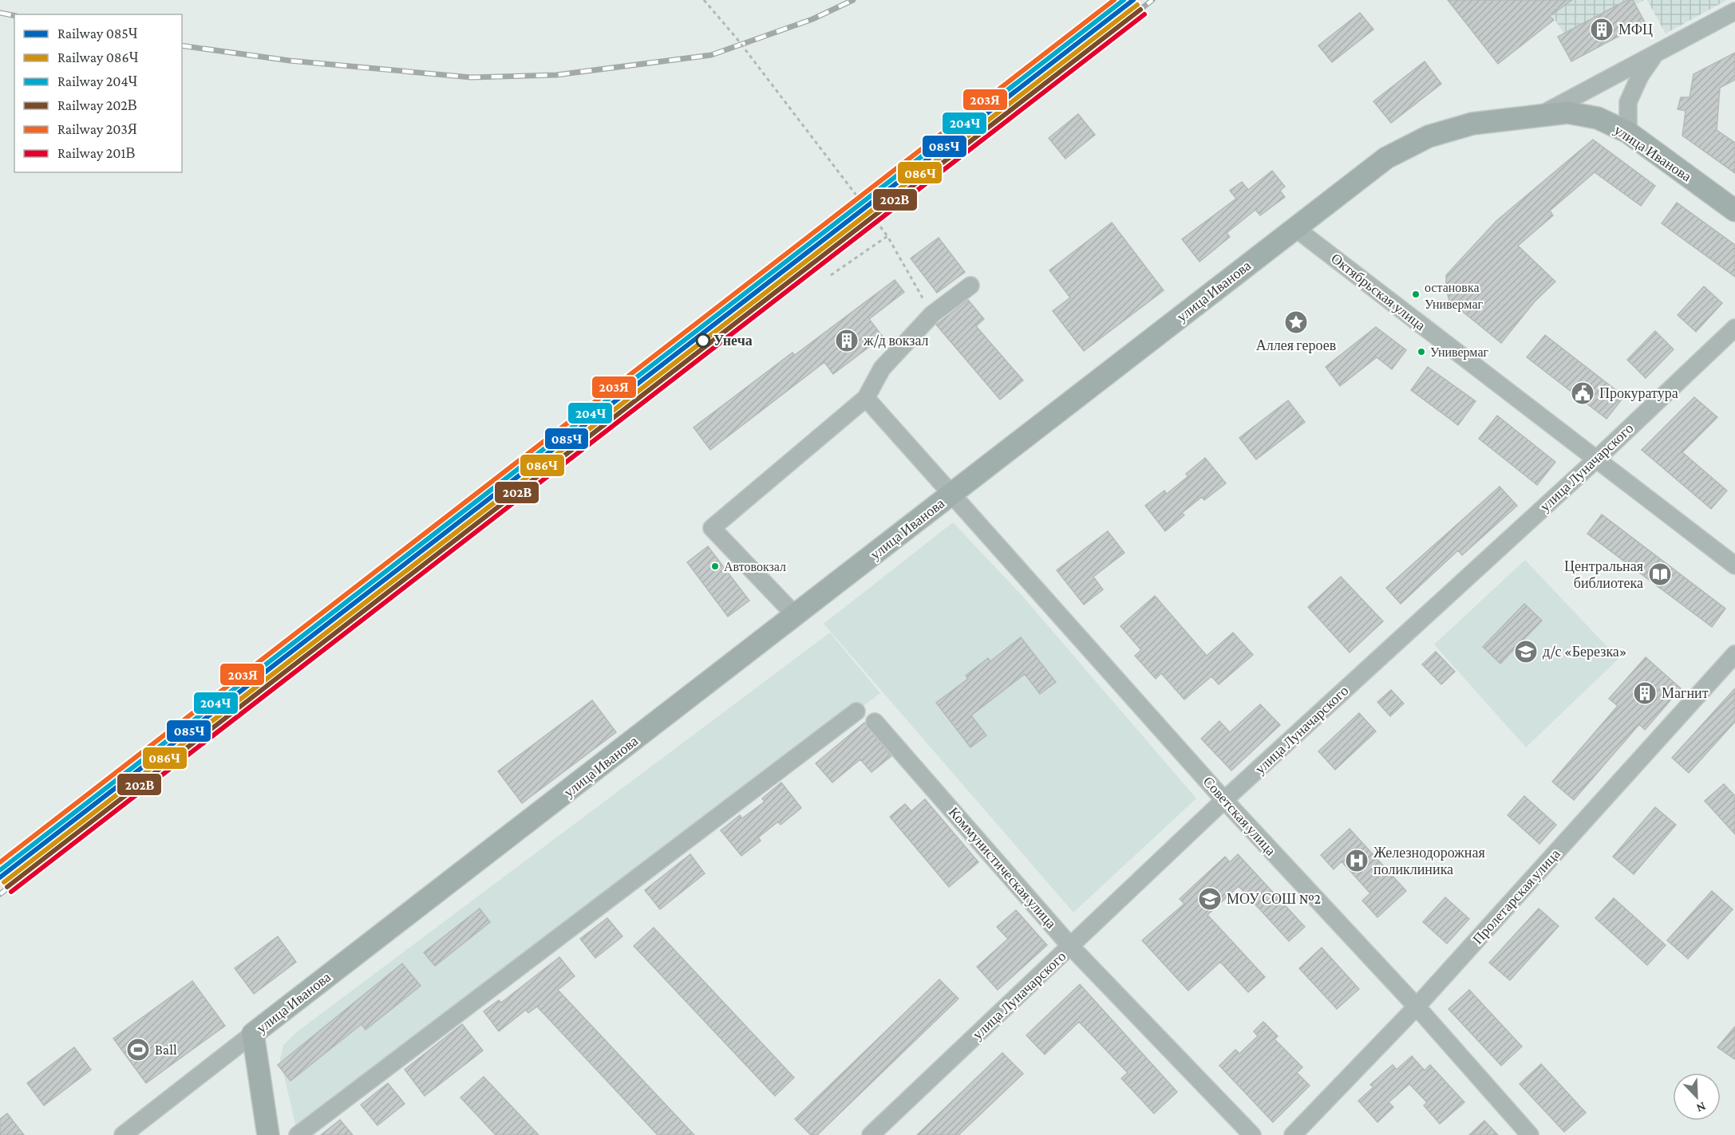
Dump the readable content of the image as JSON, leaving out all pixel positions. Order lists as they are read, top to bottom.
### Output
{
  "streets": {
    "main road": ["улица Иванова"],
    "street": [
      "Октябрьская улица",
      "улица Луначарского",
      "Советская улица",
      "Коммунистическая улица",
      "Пролетарская улица"
    ]
  },
  "crossings": [
    ["улица Иванова", "Октябрьская улица"],
    ["улица Иванова", "Советская улица"],
    ["Октябрьская улица", "улица Луначарского"],
    ["улица Луначарского", "Советская улица"],
    ["улица Луначарского", "Коммунистическая улица"],
    ["Советская улица", "Пролетарская улица"]
  ],
  "places": {
    "building": ["МФЦ", "ж/д вокзал", "Магнит"],
    "other": [
      "остановка Универмаг",
      "Унеча",
      "Универмаг",
      "Автовокзал"
    ],
    "place": ["Аллея героев"],
    "public building": ["Прокуратура"],
    "library": ["Центральная библиотека"],
    "school or university": ["д/с «Березка»", "МОУ СОШ №2"],
    "hospital": ["Железнодорожная поликлиника"],
    "sports": ["Ball"]
  },
  "lines": [
    "rail line 085Ч",
    "rail line 204Ч",
    "rail line 203Я",
    "rail line 086Ч",
    "rail line 202В",
    "rail line 201В"
  ],
  "legend": [
    "Railway 085Ч",
    "Railway 086Ч",
    "Railway 204Ч",
    "Railway 202В",
    "Railway 203Я",
    "Railway 201В"
  ],
  "north": "bottom right"
}
